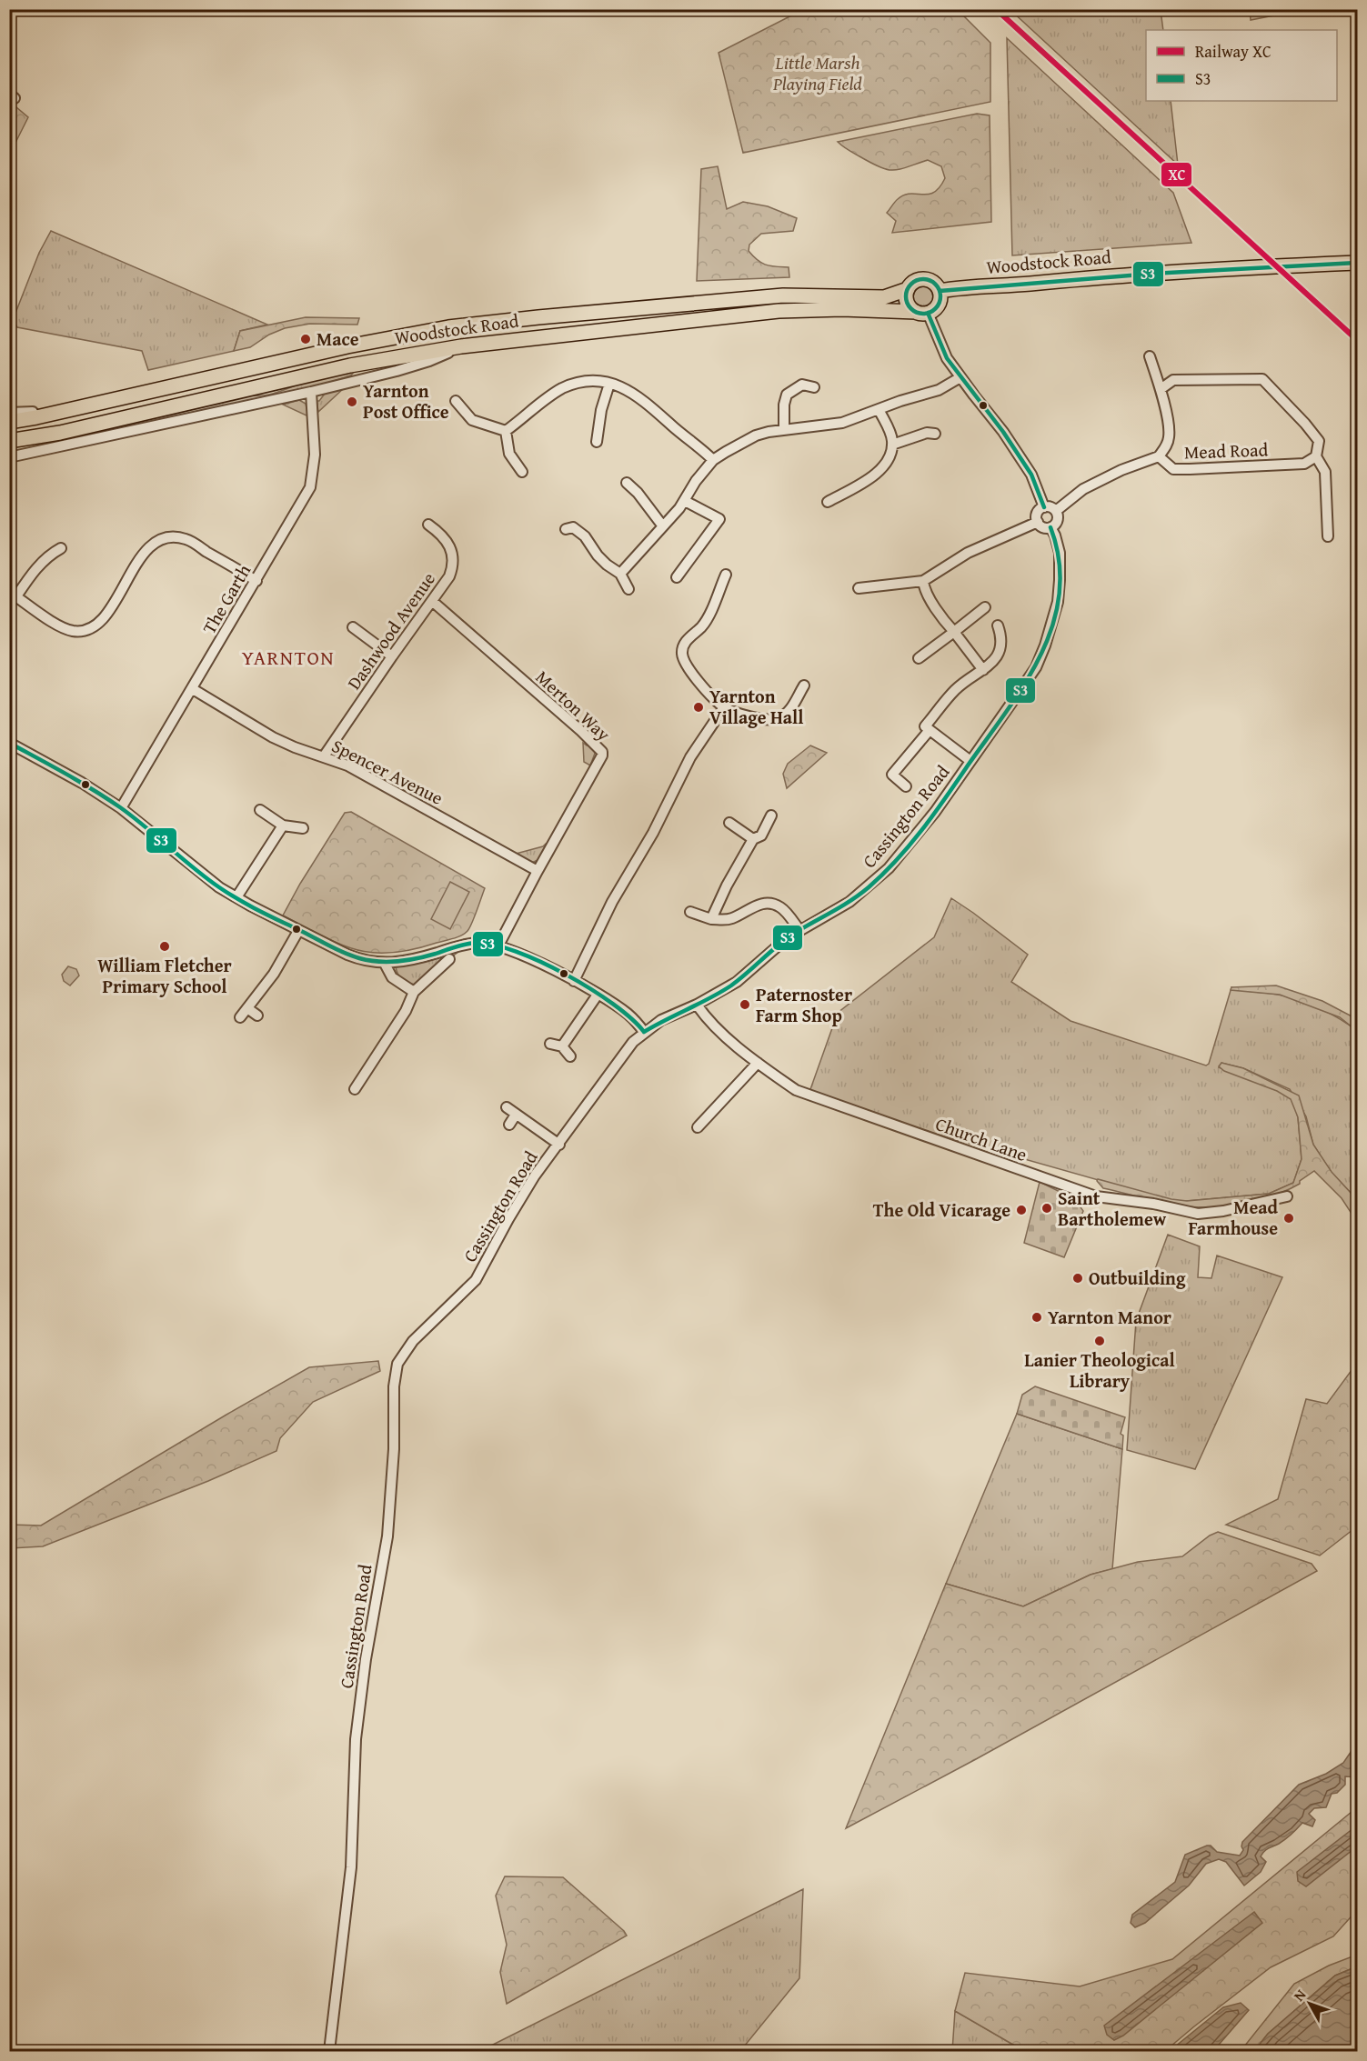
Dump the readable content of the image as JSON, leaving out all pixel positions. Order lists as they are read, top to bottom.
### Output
{
  "streets": {
    "highway": ["Woodstock Road"],
    "street": [
      "Mead Road",
      "The Garth",
      "Dashwood Avenue",
      "Merton Way",
      "Spencer Avenue",
      "Cassington Road",
      "Church Lane"
    ]
  },
  "crossings": [
    ["Mead Road", "Cassington Road"],
    ["The Garth", "Spencer Avenue"],
    ["Dashwood Avenue", "Merton Way"],
    ["Dashwood Avenue", "Spencer Avenue"],
    ["Merton Way", "Spencer Avenue"],
    ["Cassington Road", "Church Lane"]
  ],
  "districts": ["YARNTON"],
  "parks": ["Little Marsh Playing Field"],
  "places": [
    "Mace",
    "Yarnton Post Office",
    "Yarnton Village Hall",
    "William Fletcher Primary School",
    "Paternoster Farm Shop",
    "Saint Bartholemew",
    "The Old Vicarage",
    "Mead Farmhouse",
    "Outbuilding",
    "Yarnton Manor",
    "Lanier Theological Library"
  ],
  "lines": ["rail line XC", "transit line S3"],
  "legend": ["Railway XC", "S3"],
  "north": "top left"
}
